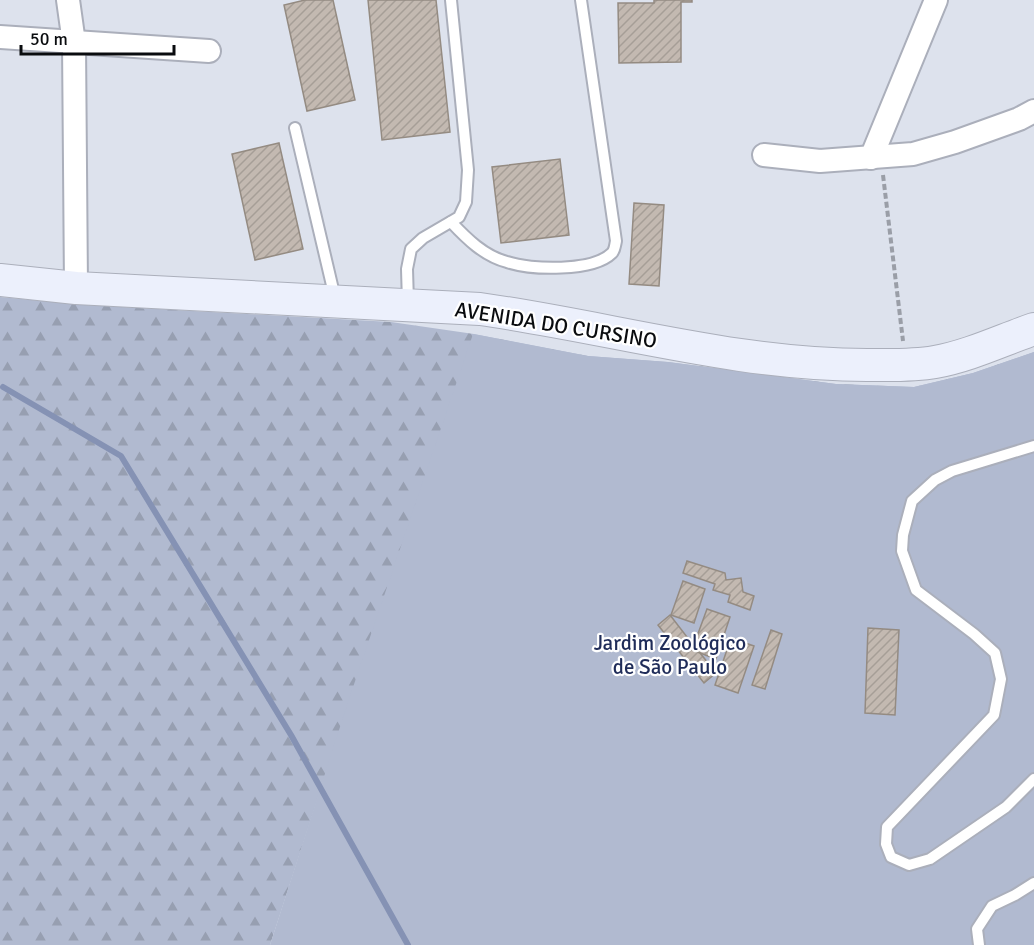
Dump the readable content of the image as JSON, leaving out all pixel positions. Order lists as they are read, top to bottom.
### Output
{
  "streets": {
    "main road": ["AVENIDA DO CURSINO"]
  },
  "parks": ["Jardim Zoológico de São Paulo"],
  "scale_bar": "50 m"
}
